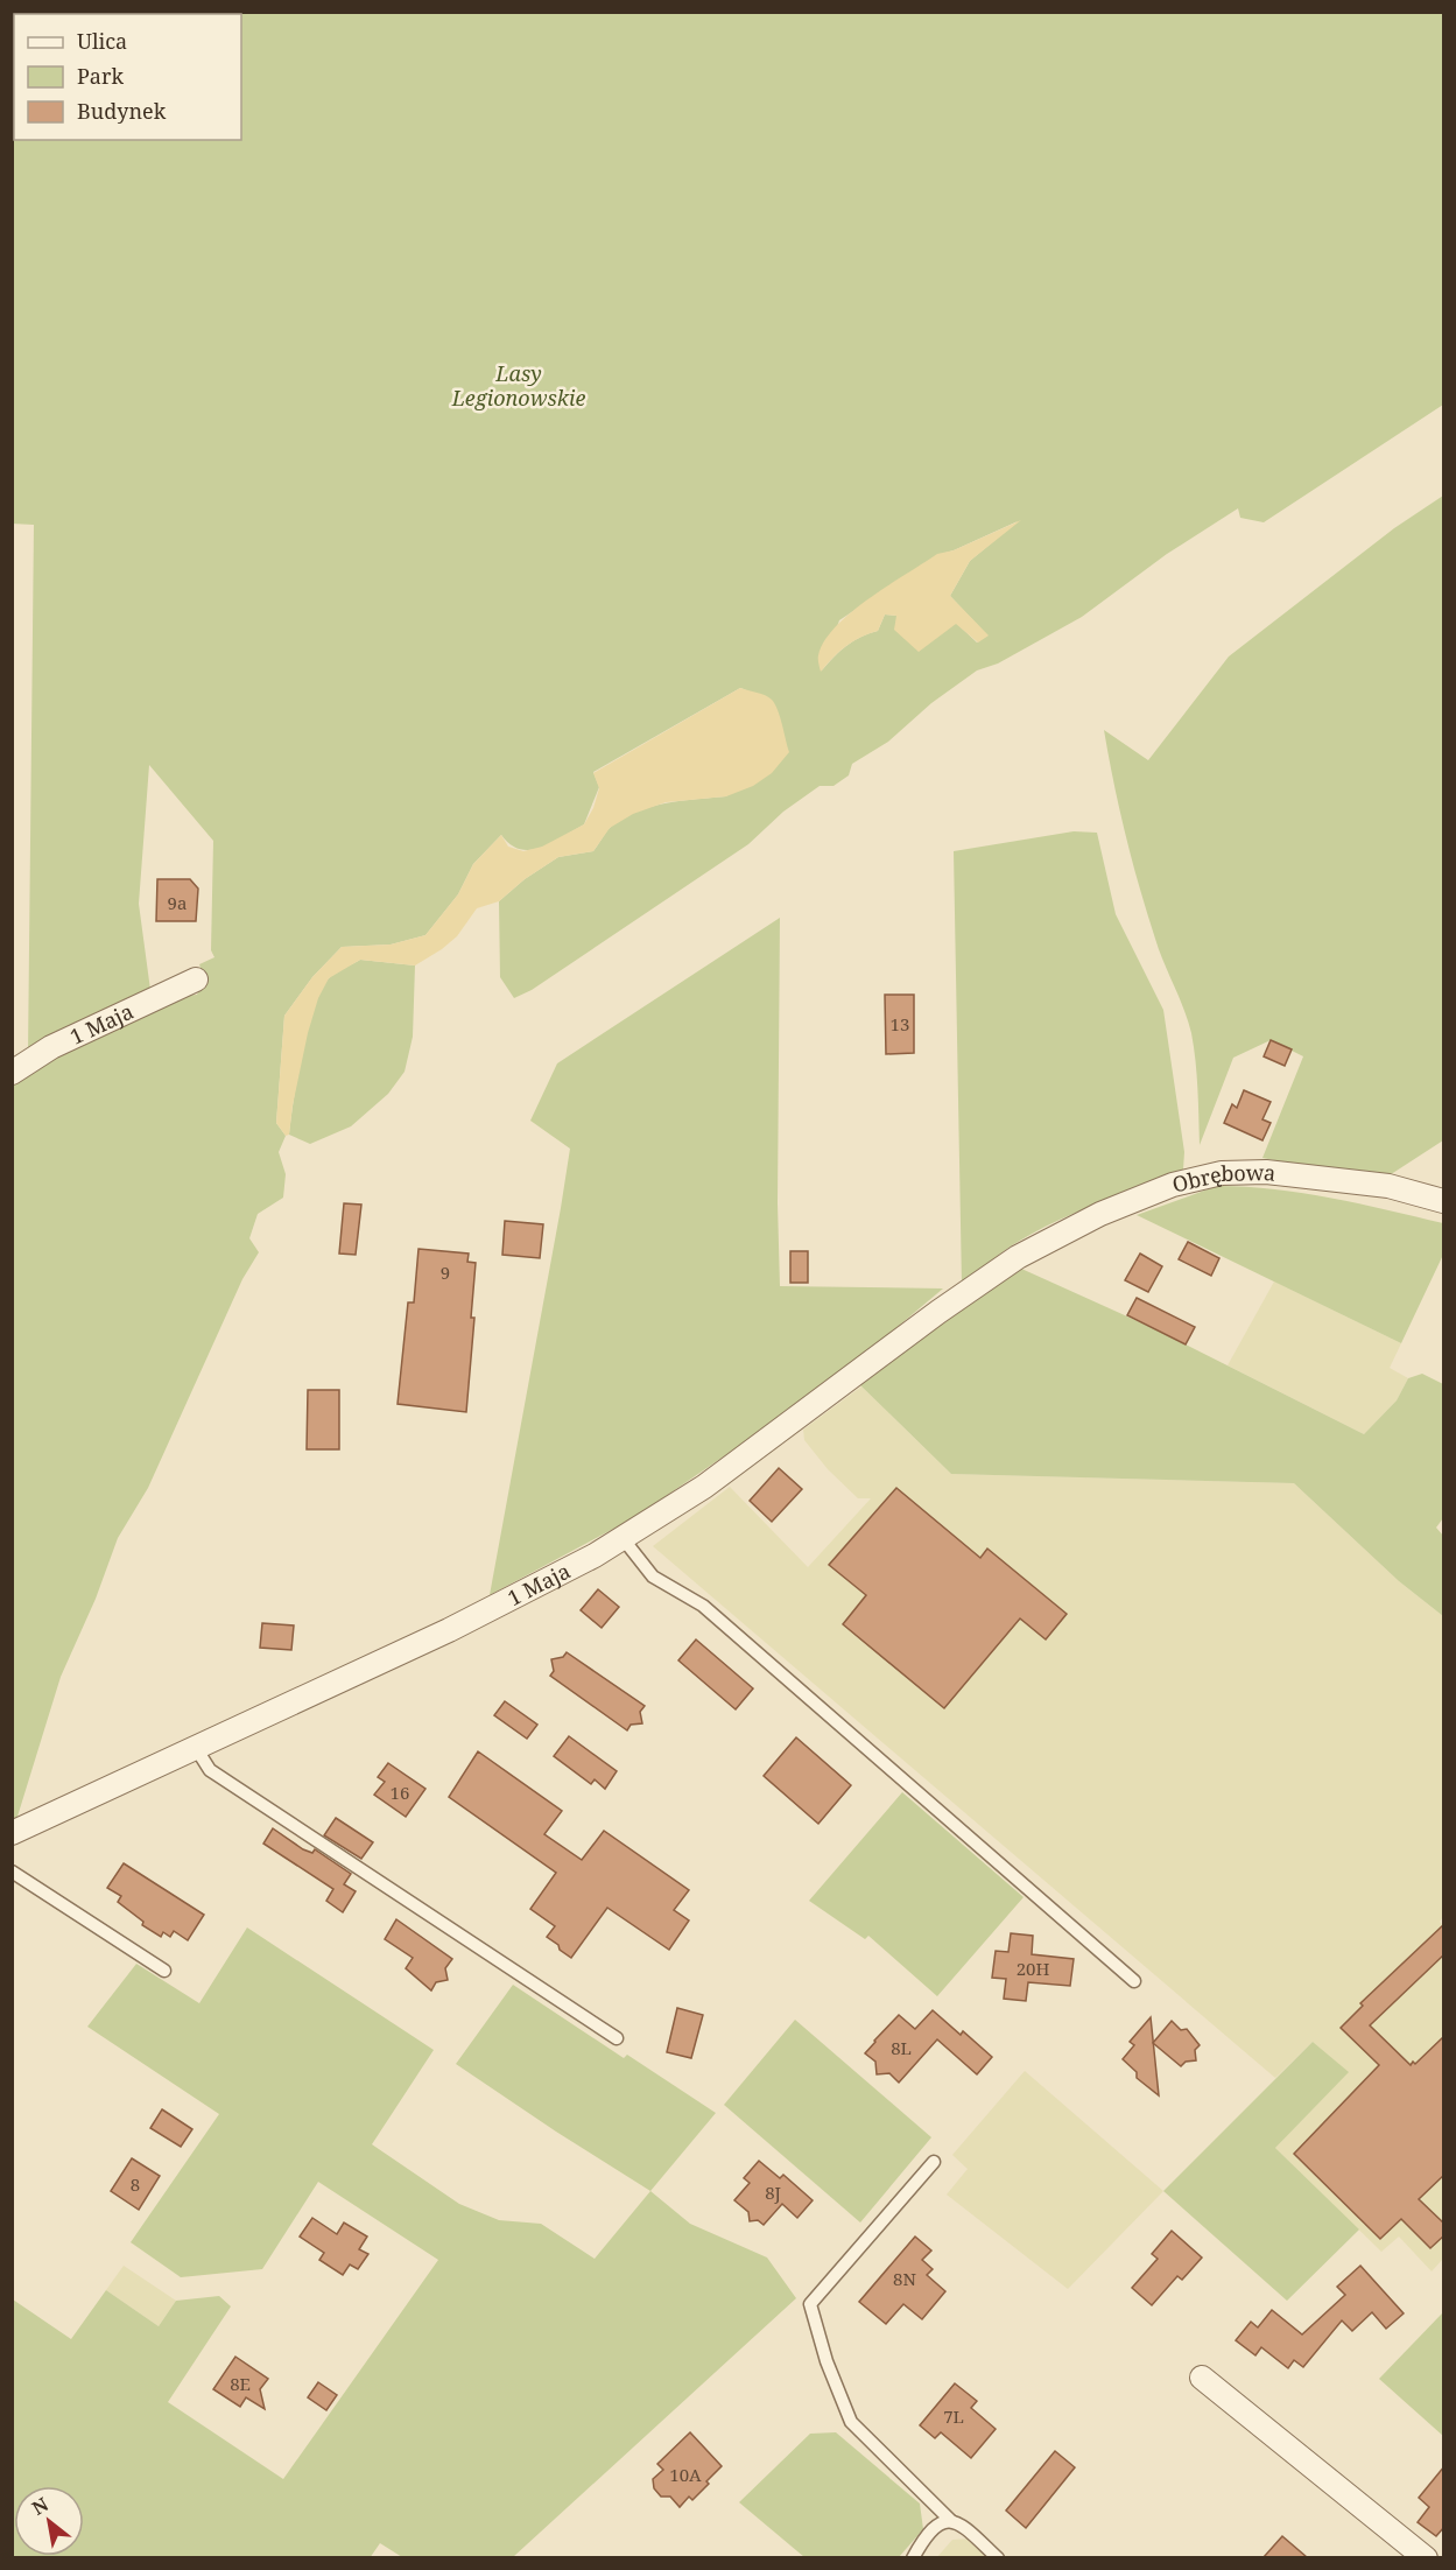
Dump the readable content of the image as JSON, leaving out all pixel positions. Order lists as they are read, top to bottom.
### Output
{
  "streets": {
    "street": ["1 Maja", "Obrębowa"]
  },
  "crossings": [
    ["1 Maja", "Obrębowa"]
  ],
  "parks": ["Lasy Legionowskie"],
  "house_numbers": [
    "9a",
    "13",
    "9",
    "16",
    "20H",
    "8L",
    "8",
    "8J",
    "8N",
    "8E",
    "7L",
    "10A"
  ],
  "legend": ["Ulica", "Park", "Budynek"],
  "north": "top left"
}
